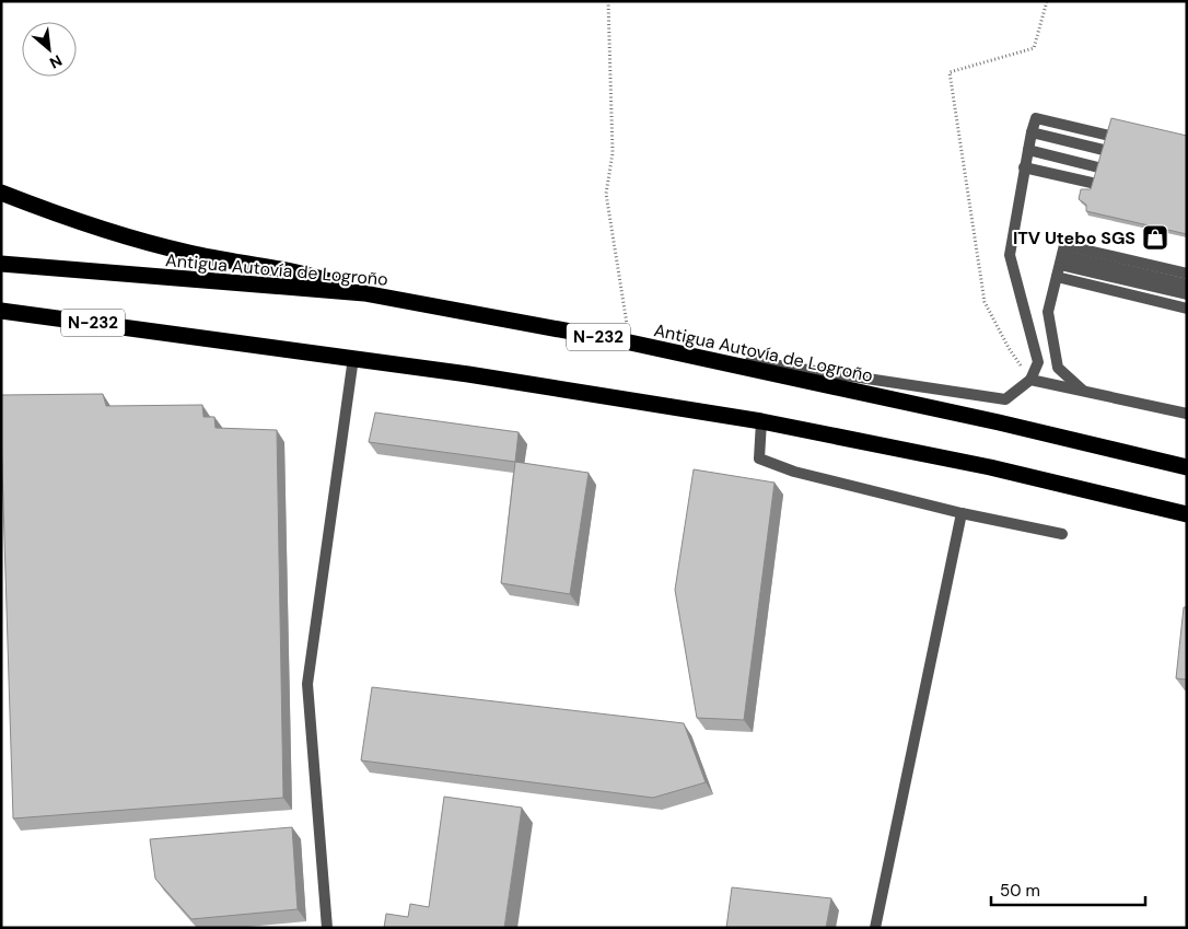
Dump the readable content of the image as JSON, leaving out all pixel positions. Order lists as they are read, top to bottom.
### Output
{
  "streets": {
    "highway": ["Antigua Autovía de Logroño", "N-232"]
  },
  "places": {
    "shop": ["ITV Utebo SGS"]
  },
  "scale_bar": "50 m",
  "north": "bottom right"
}
